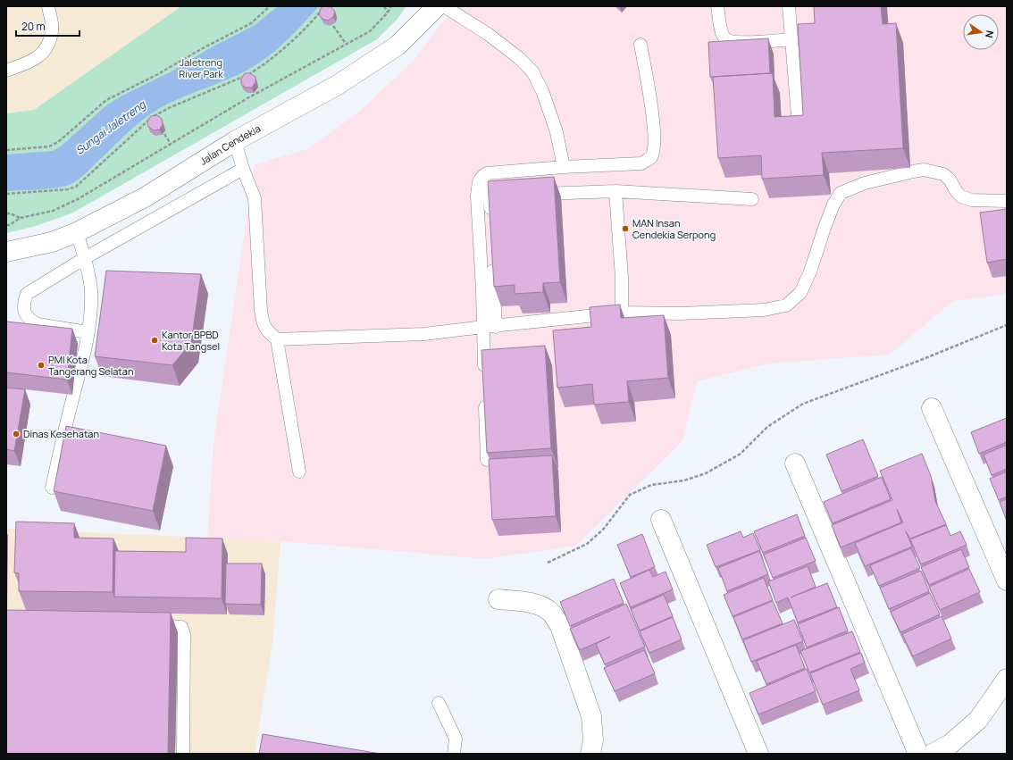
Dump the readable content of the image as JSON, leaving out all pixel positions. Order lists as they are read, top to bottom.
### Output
{
  "streets": {
    "street": ["Jalan Cendekia"]
  },
  "water": ["Sungai Jaletreng"],
  "parks": ["Jaletreng River Park"],
  "places": [
    "MAN Insan Cendekia Serpong",
    "Kantor BPBD Kota Tangsel",
    "PMI Kota Tangerang Selatan",
    "Dinas Kesehatan"
  ],
  "scale_bar": "20 m",
  "north": "right"
}
